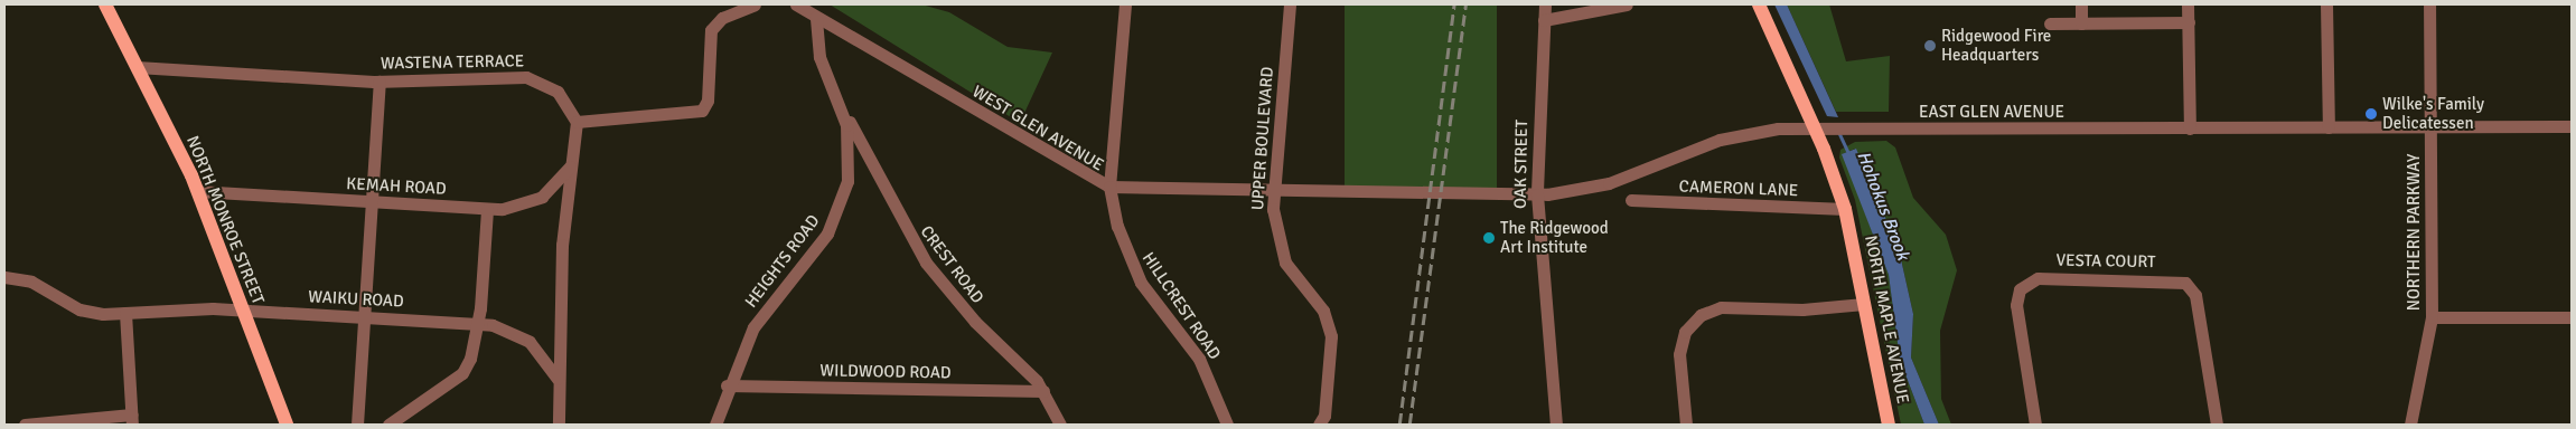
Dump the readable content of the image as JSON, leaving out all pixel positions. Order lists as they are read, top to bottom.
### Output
{
  "streets": {
    "main road": ["NORTH MONROE STREET", "NORTH MAPLE AVENUE"],
    "street": [
      "WASTENA TERRACE",
      "EAST GLEN AVENUE",
      "WEST GLEN AVENUE",
      "UPPER BOULEVARD",
      "OAK STREET",
      "KEMAH ROAD",
      "CAMERON LANE",
      "NORTHERN PARKWAY",
      "HEIGHTS ROAD",
      "VESTA COURT",
      "CREST ROAD",
      "WAIKU ROAD",
      "HILLCREST ROAD",
      "WILDWOOD ROAD"
    ]
  },
  "crossings": [
    ["WASTENA TERRACE", "NORTH MONROE STREET"],
    ["EAST GLEN AVENUE", "WEST GLEN AVENUE"],
    ["EAST GLEN AVENUE", "OAK STREET"],
    ["EAST GLEN AVENUE", "NORTHERN PARKWAY"],
    ["EAST GLEN AVENUE", "NORTH MAPLE AVENUE"],
    ["WEST GLEN AVENUE", "UPPER BOULEVARD"],
    ["WEST GLEN AVENUE", "HEIGHTS ROAD"],
    ["WEST GLEN AVENUE", "HILLCREST ROAD"],
    ["KEMAH ROAD", "NORTH MONROE STREET"],
    ["CAMERON LANE", "NORTH MAPLE AVENUE"],
    ["NORTH MONROE STREET", "WAIKU ROAD"],
    ["HEIGHTS ROAD", "CREST ROAD"],
    ["HEIGHTS ROAD", "WILDWOOD ROAD"],
    ["CREST ROAD", "WILDWOOD ROAD"]
  ],
  "water": ["Hohokus Brook"],
  "places": ["Ridgewood Fire Headquarters", "Wilke's Family Delicatessen", "The Ridgewood Art Institute"]
}
